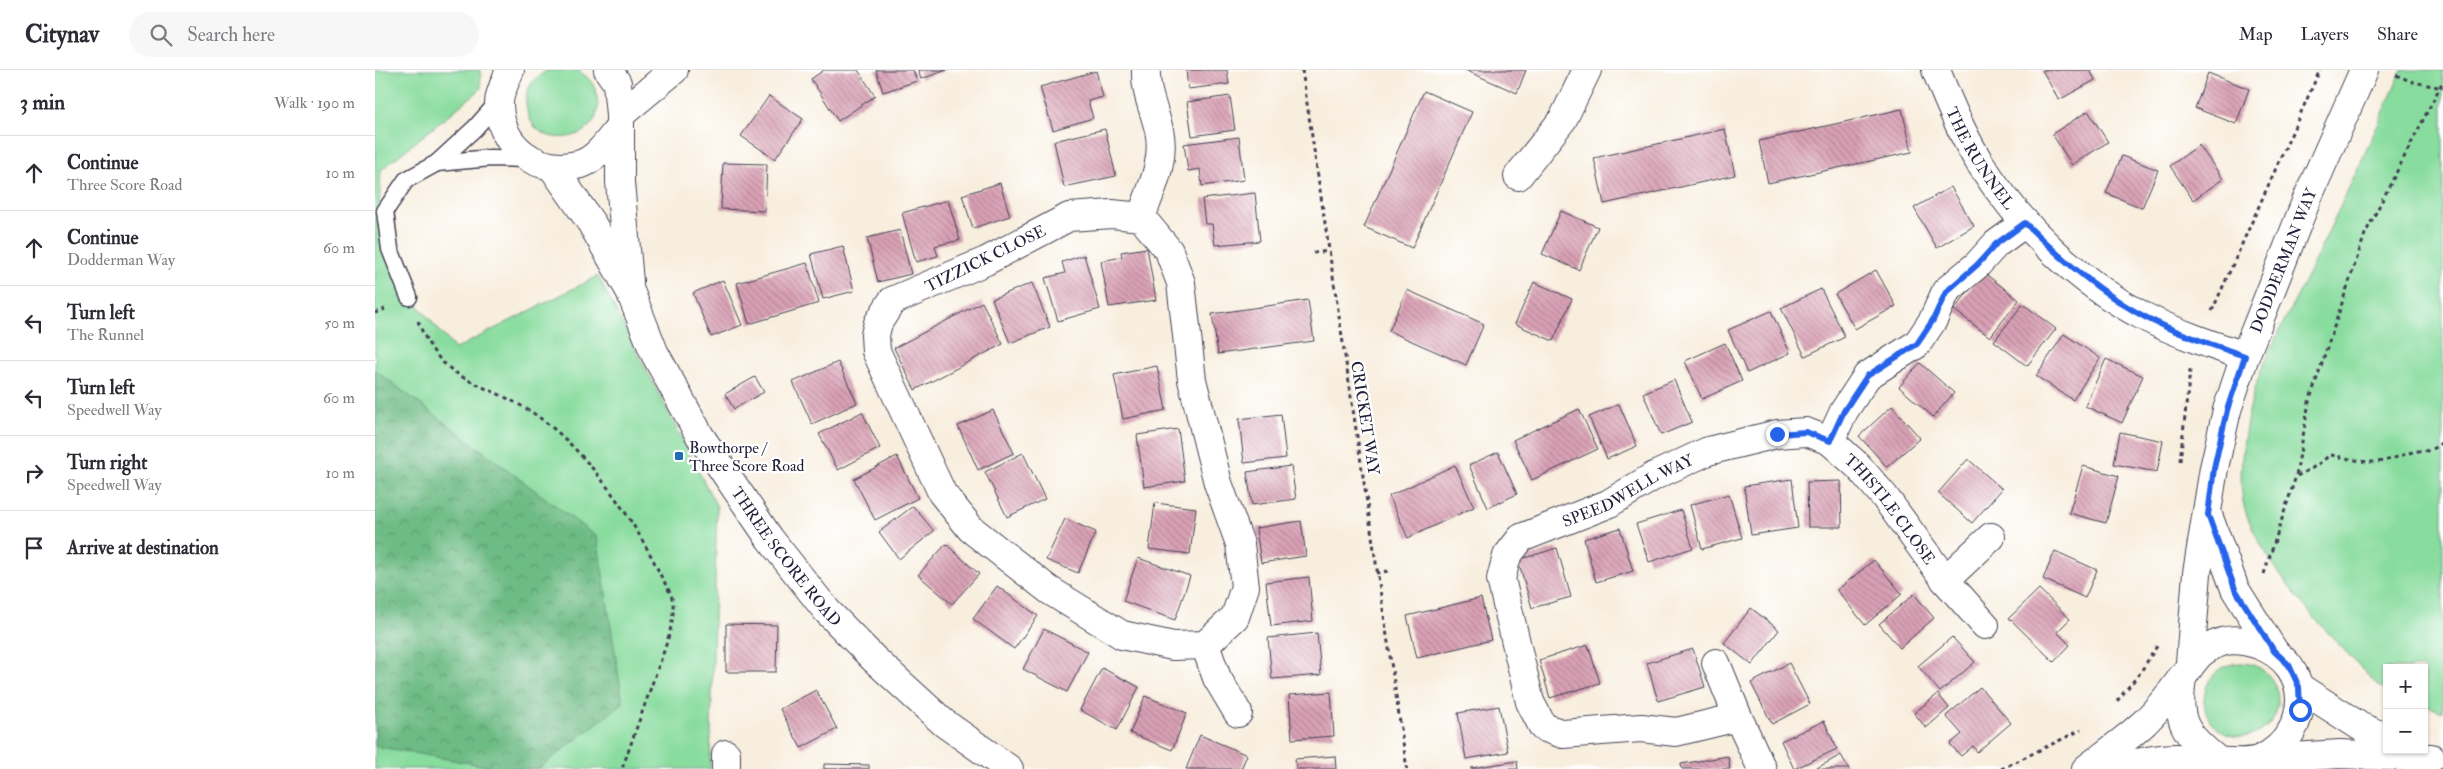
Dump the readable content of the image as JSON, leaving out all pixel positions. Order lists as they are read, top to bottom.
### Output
{
  "streets": {
    "street": [
      "THE RUNNEL",
      "TIZZICK CLOSE",
      "DODDERMAN WAY",
      "SPEEDWELL WAY",
      "THISTLE CLOSE",
      "THREE SCORE ROAD"
    ],
    "path": ["CRICKET WAY"]
  },
  "crossings": [
    ["THE RUNNEL", "DODDERMAN WAY"],
    ["SPEEDWELL WAY", "THISTLE CLOSE"]
  ],
  "places": {
    "transit": ["Bowthorpe / Three Score Road"]
  },
  "page": {
    "header": "Citynav",
    "search": "Search here",
    "nav": ["Map", "Layers", "Share"],
    "heading": ["3 min", "Walk · 190 m"],
    "list": [
      ["Continue", "Three Score Road", "10 m"],
      ["Continue", "Dodderman Way", "60 m"],
      ["Turn left", "The Runnel", "50 m"],
      ["Turn left", "Speedwell Way", "60 m"],
      ["Turn right", "Speedwell Way", "10 m"],
      "Arrive at destination"
    ],
    "map_buttons": ["+", "−"]
  }
}
